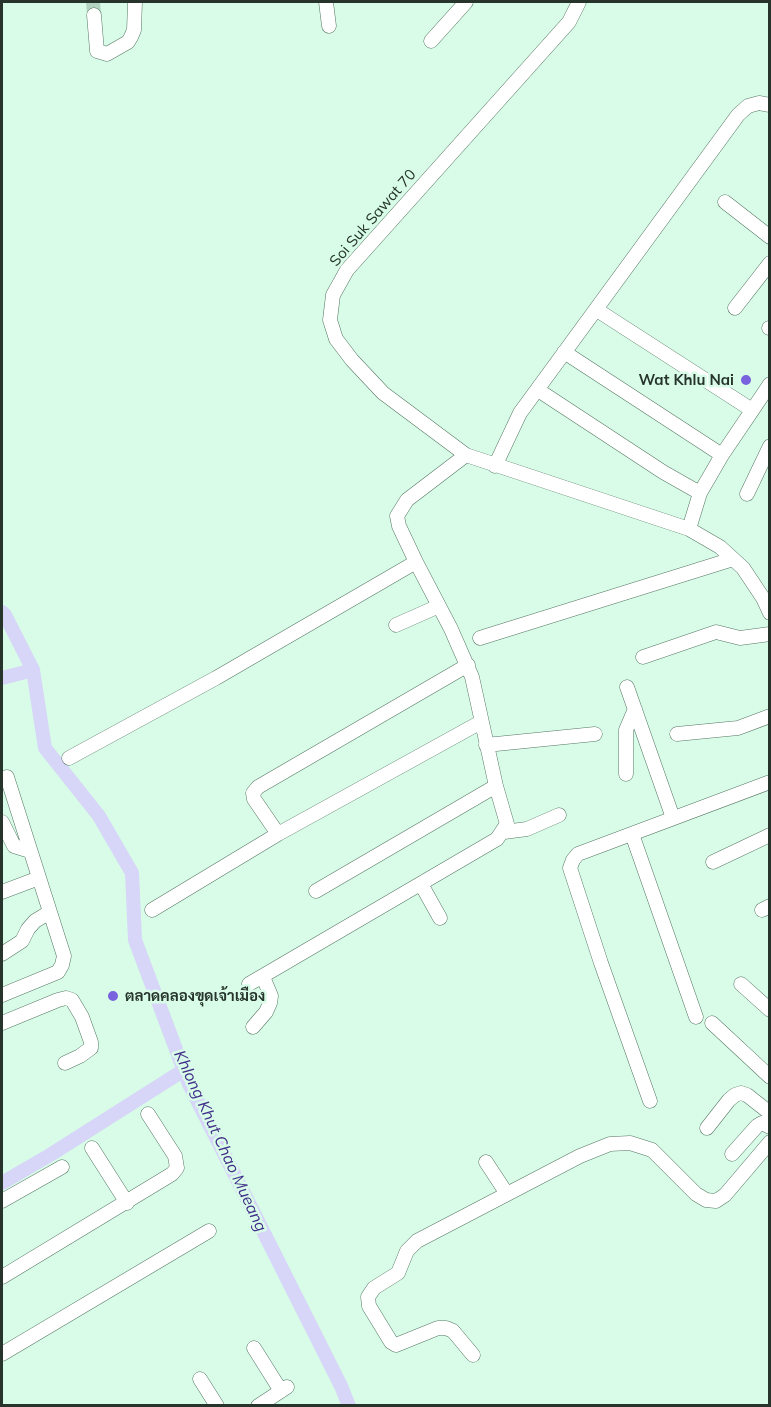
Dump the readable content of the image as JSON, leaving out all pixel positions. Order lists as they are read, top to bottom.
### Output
{
  "streets": {
    "street": ["Soi Suk Sawat 70"]
  },
  "water": ["Khlong Khut Chao Mueang"],
  "places": ["Wat Khlu Nai", "ตลาดคลองขุดเจ้าเมือง"]
}
